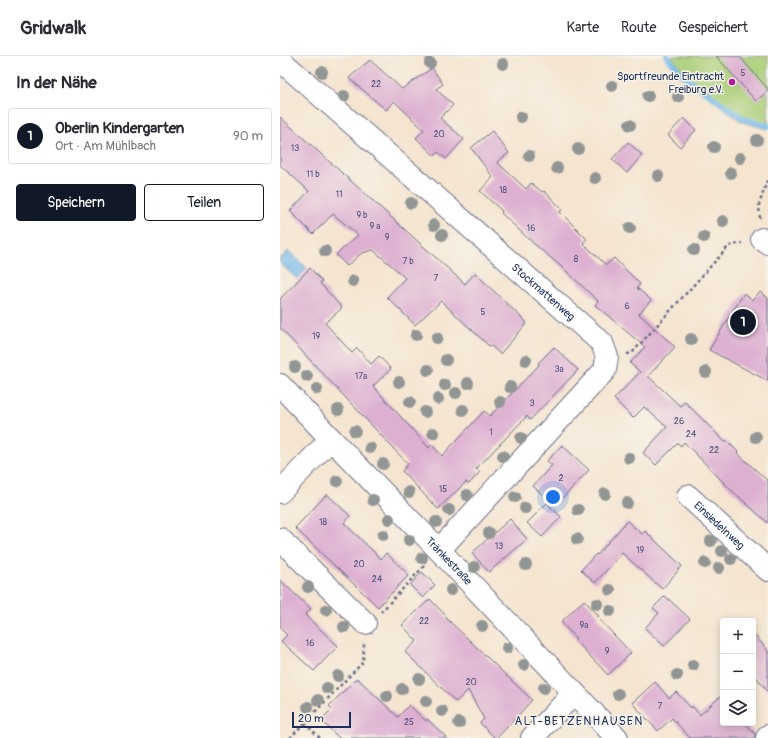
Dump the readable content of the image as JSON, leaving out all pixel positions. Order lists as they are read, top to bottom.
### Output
{
  "streets": {
    "street": ["Stockmattenweg", "Einsiedelnweg", "Tränkestraße"]
  },
  "districts": ["ALT-BETZENHAUSEN"],
  "places": ["Sportfreunde Eintracht Freiburg e.V."],
  "house_numbers": [
    "5",
    "22",
    "20",
    "13",
    "11 b",
    "18",
    "11",
    "9 b",
    "9 a",
    "16",
    "9",
    "8",
    "7 b",
    "7",
    "6",
    "5",
    "19",
    "3a",
    "17a",
    "3",
    "26",
    "1",
    "24",
    "22",
    "2",
    "15",
    "18",
    "13",
    "19",
    "20",
    "24",
    "22",
    "9a",
    "16",
    "9",
    "20",
    "7",
    "25"
  ],
  "scale_bar": "20 m",
  "page": {
    "header": "Gridwalk",
    "nav": ["Karte", "Route", "Gespeichert"],
    "heading": "In der Nähe",
    "list": [
      {
        "mark": "1",
        "name": "Oberlin Kindergarten",
        "note": "Ort · Am Mühlbach",
        "value": "90 m"
      }
    ],
    "buttons": ["Speichern", "Teilen"],
    "pins": "1",
    "map_buttons": ["+", "−"],
    "scale": "20 m"
  }
}
